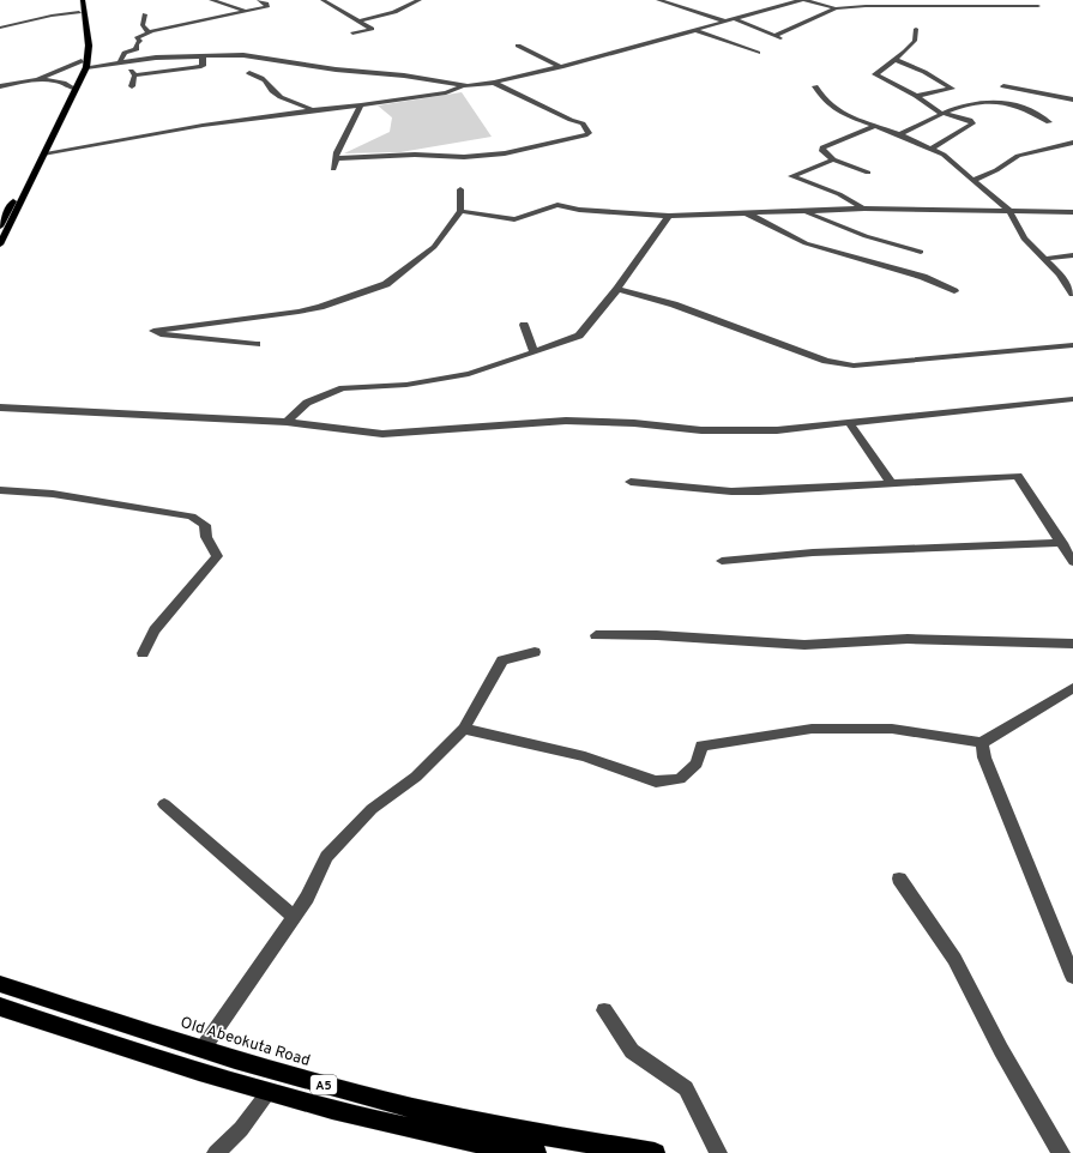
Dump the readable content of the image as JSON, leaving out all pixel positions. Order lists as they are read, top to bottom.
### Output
{
  "streets": {
    "highway": ["Old Abeokuta Road", "A5"]
  }
}
